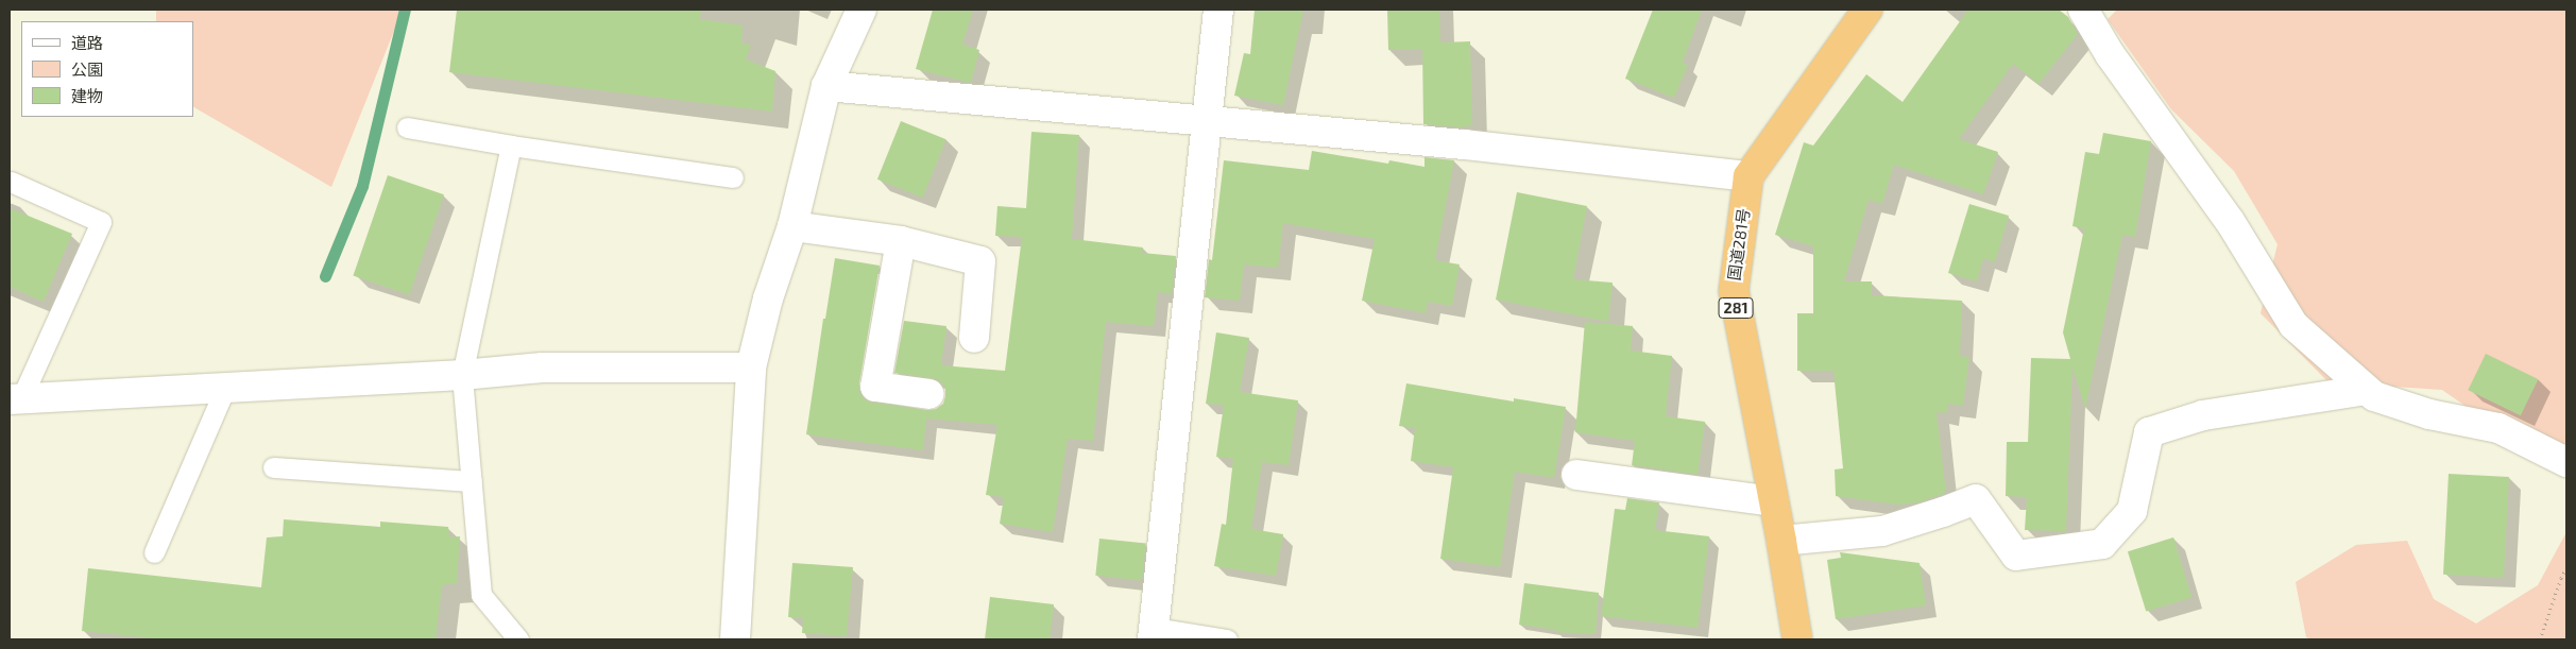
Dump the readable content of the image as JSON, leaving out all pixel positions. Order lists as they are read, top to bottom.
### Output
{
  "streets": {
    "highway": ["国道281号", "281"]
  },
  "legend": ["道路", "公園", "建物"]
}
